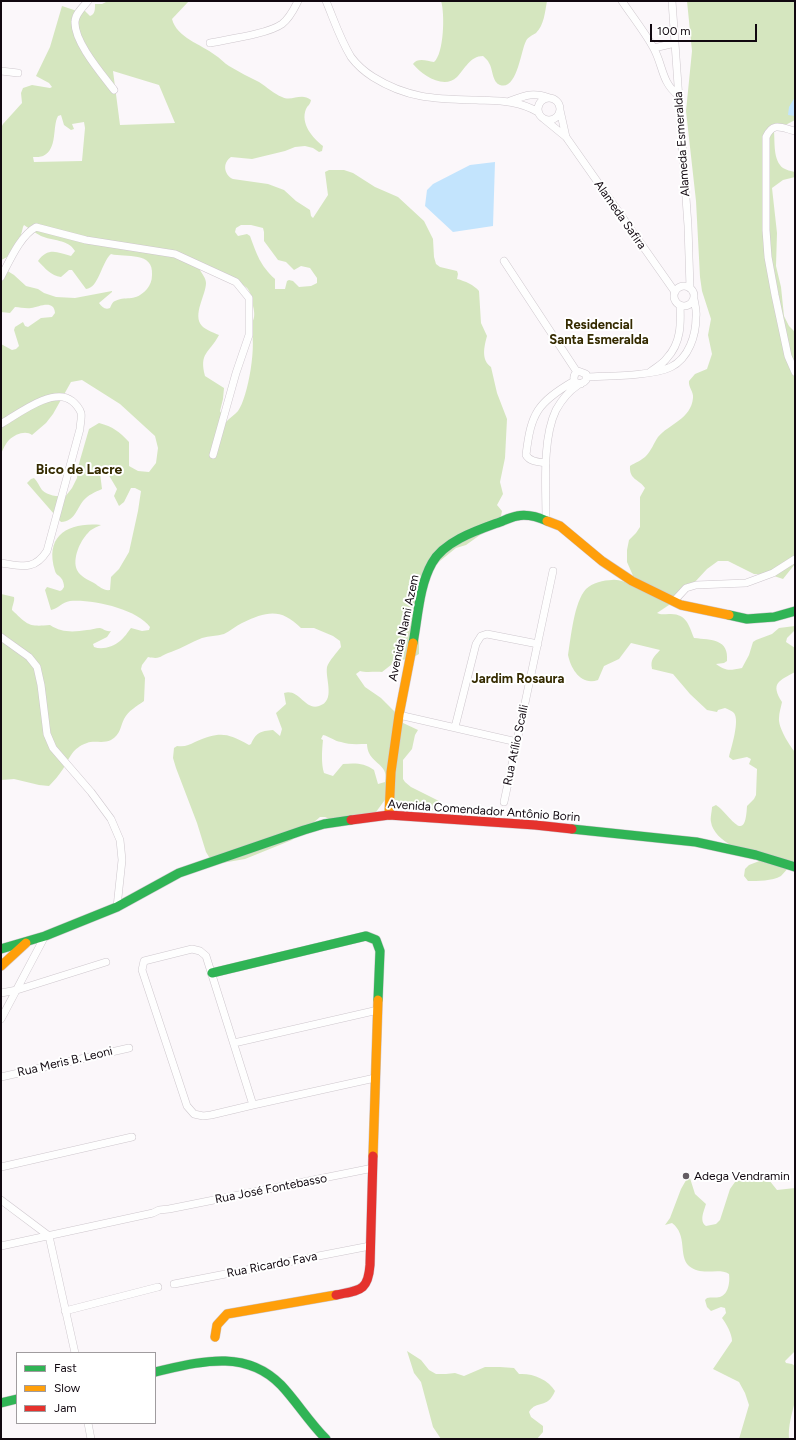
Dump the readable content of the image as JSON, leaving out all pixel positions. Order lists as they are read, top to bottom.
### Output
{
  "streets": {
    "street": [
      "Alameda Esmeralda",
      "Alameda Safira",
      "Avenida Nami Azem",
      "Rua Atílio Scalli",
      "Avenida Comendador Antônio Borin",
      "Rua Meris B. Leoni",
      "Rua José Fontebasso",
      "Rua Ricardo Fava"
    ]
  },
  "crossings": [
    ["Alameda Esmeralda", "Alameda Safira"],
    ["Avenida Nami Azem", "Avenida Comendador Antônio Borin"]
  ],
  "districts": ["Residencial Santa Esmeralda", "Bico de Lacre", "Jardim Rosaura"],
  "places": ["Adega Vendramin"],
  "legend": ["Fast", "Slow", "Jam"],
  "scale_bar": "100 m"
}
